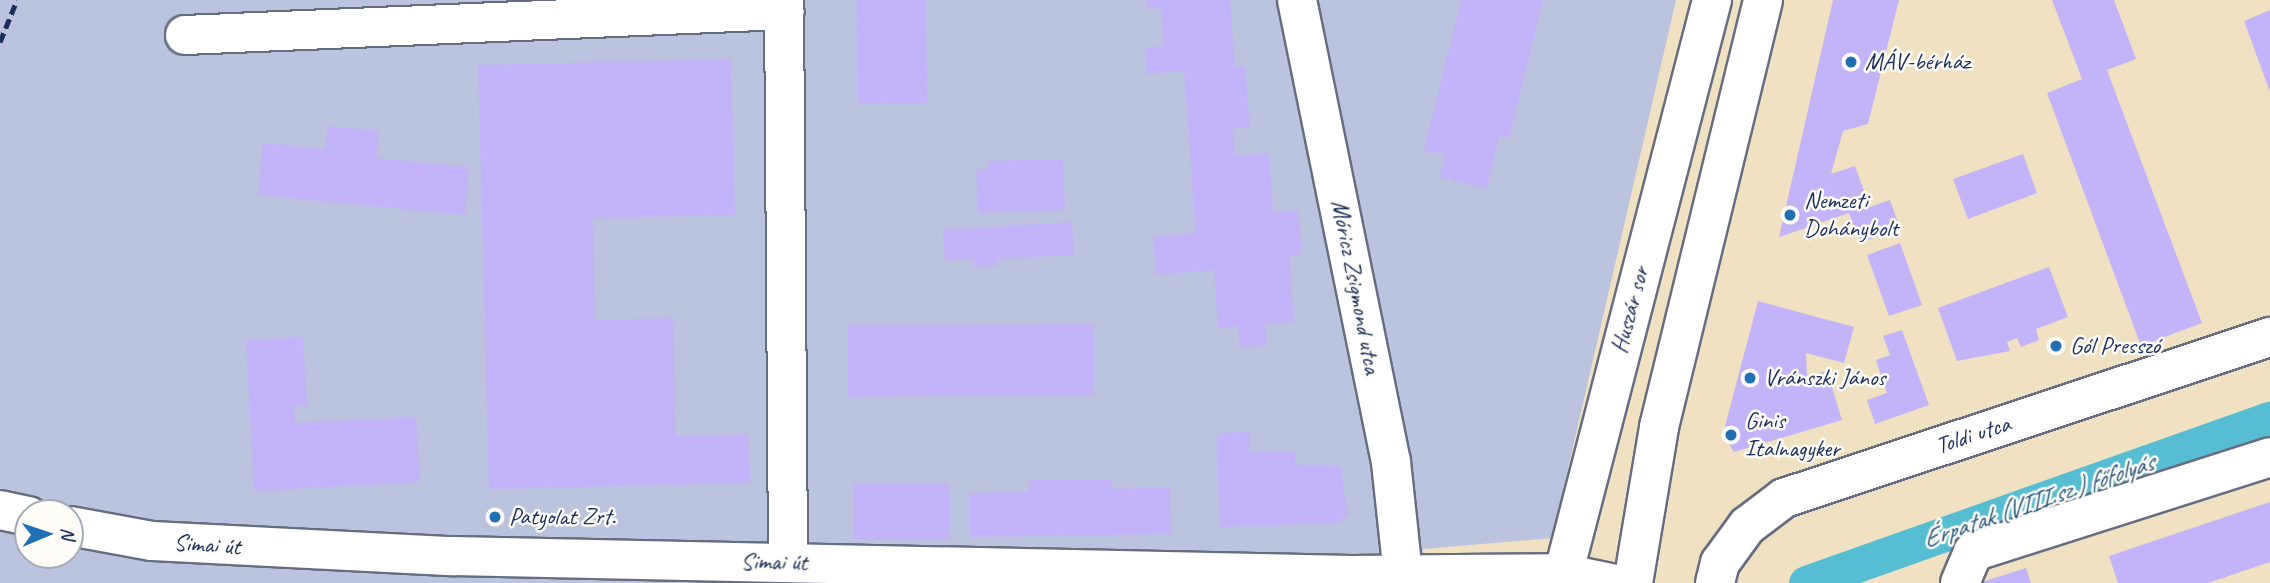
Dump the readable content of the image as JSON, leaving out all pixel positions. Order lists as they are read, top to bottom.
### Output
{
  "streets": {
    "main road": [
      "Móricz Zsigmond utca",
      "Huszár sor",
      "Toldi utca",
      "Simai út"
    ]
  },
  "crossings": [
    ["Móricz Zsigmond utca", "Simai út"],
    ["Huszár sor", "Simai út"]
  ],
  "water": ["Érpatak (VIII.sz.) főfolyás"],
  "places": [
    "MÁV-bérház",
    "Nemzeti Dohánybolt",
    "Gól Presszó",
    "Vránszki János",
    "Ginis Italnagyker",
    "Patyolat Zrt."
  ],
  "north": "right"
}
